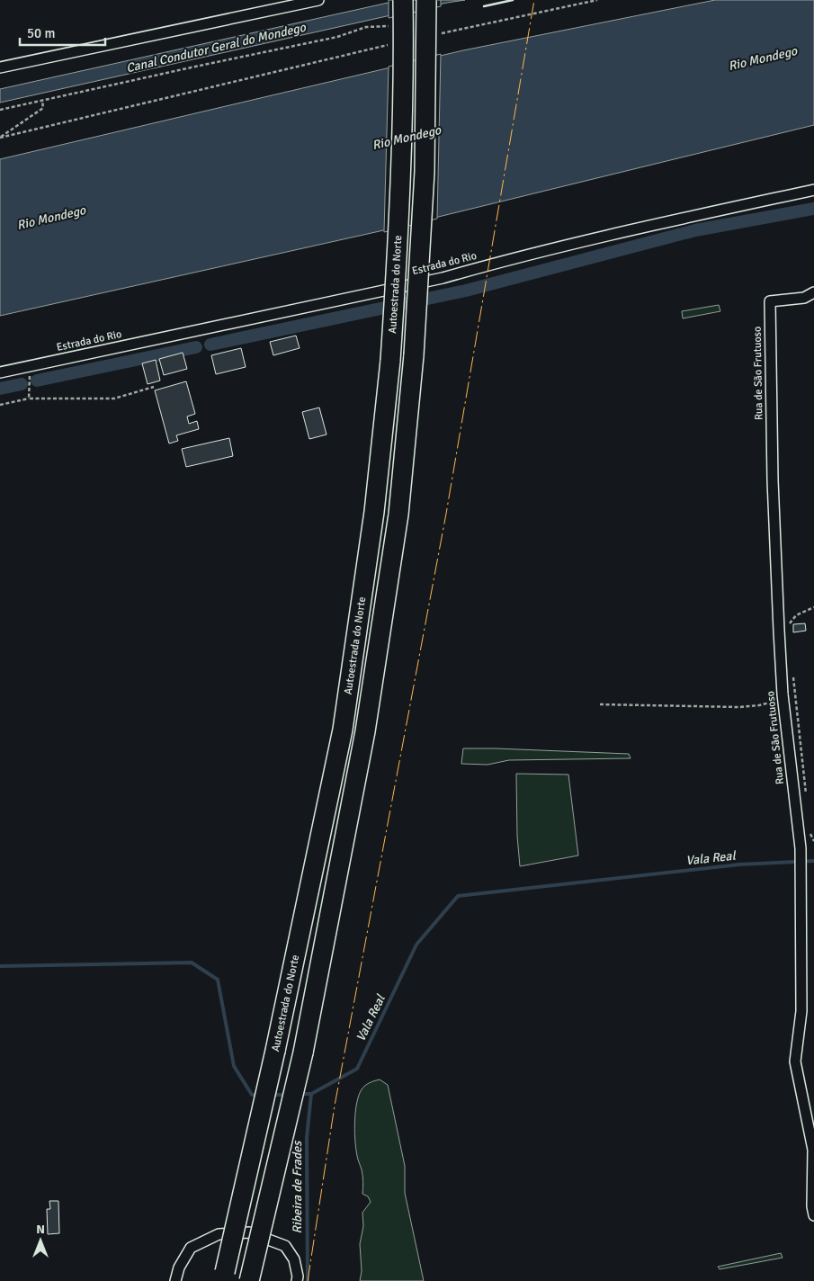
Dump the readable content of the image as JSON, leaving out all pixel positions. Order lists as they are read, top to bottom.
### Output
{
  "streets": {
    "highway": ["Autoestrada do Norte"],
    "street": ["Estrada do Rio", "Rua de São Frutuoso"]
  },
  "water": [
    "Canal Condutor Geral do Mondego",
    "Rio Mondego",
    "Vala Real",
    "Ribeira de Frades"
  ],
  "scale_bar": "50 m",
  "north": "top"
}
